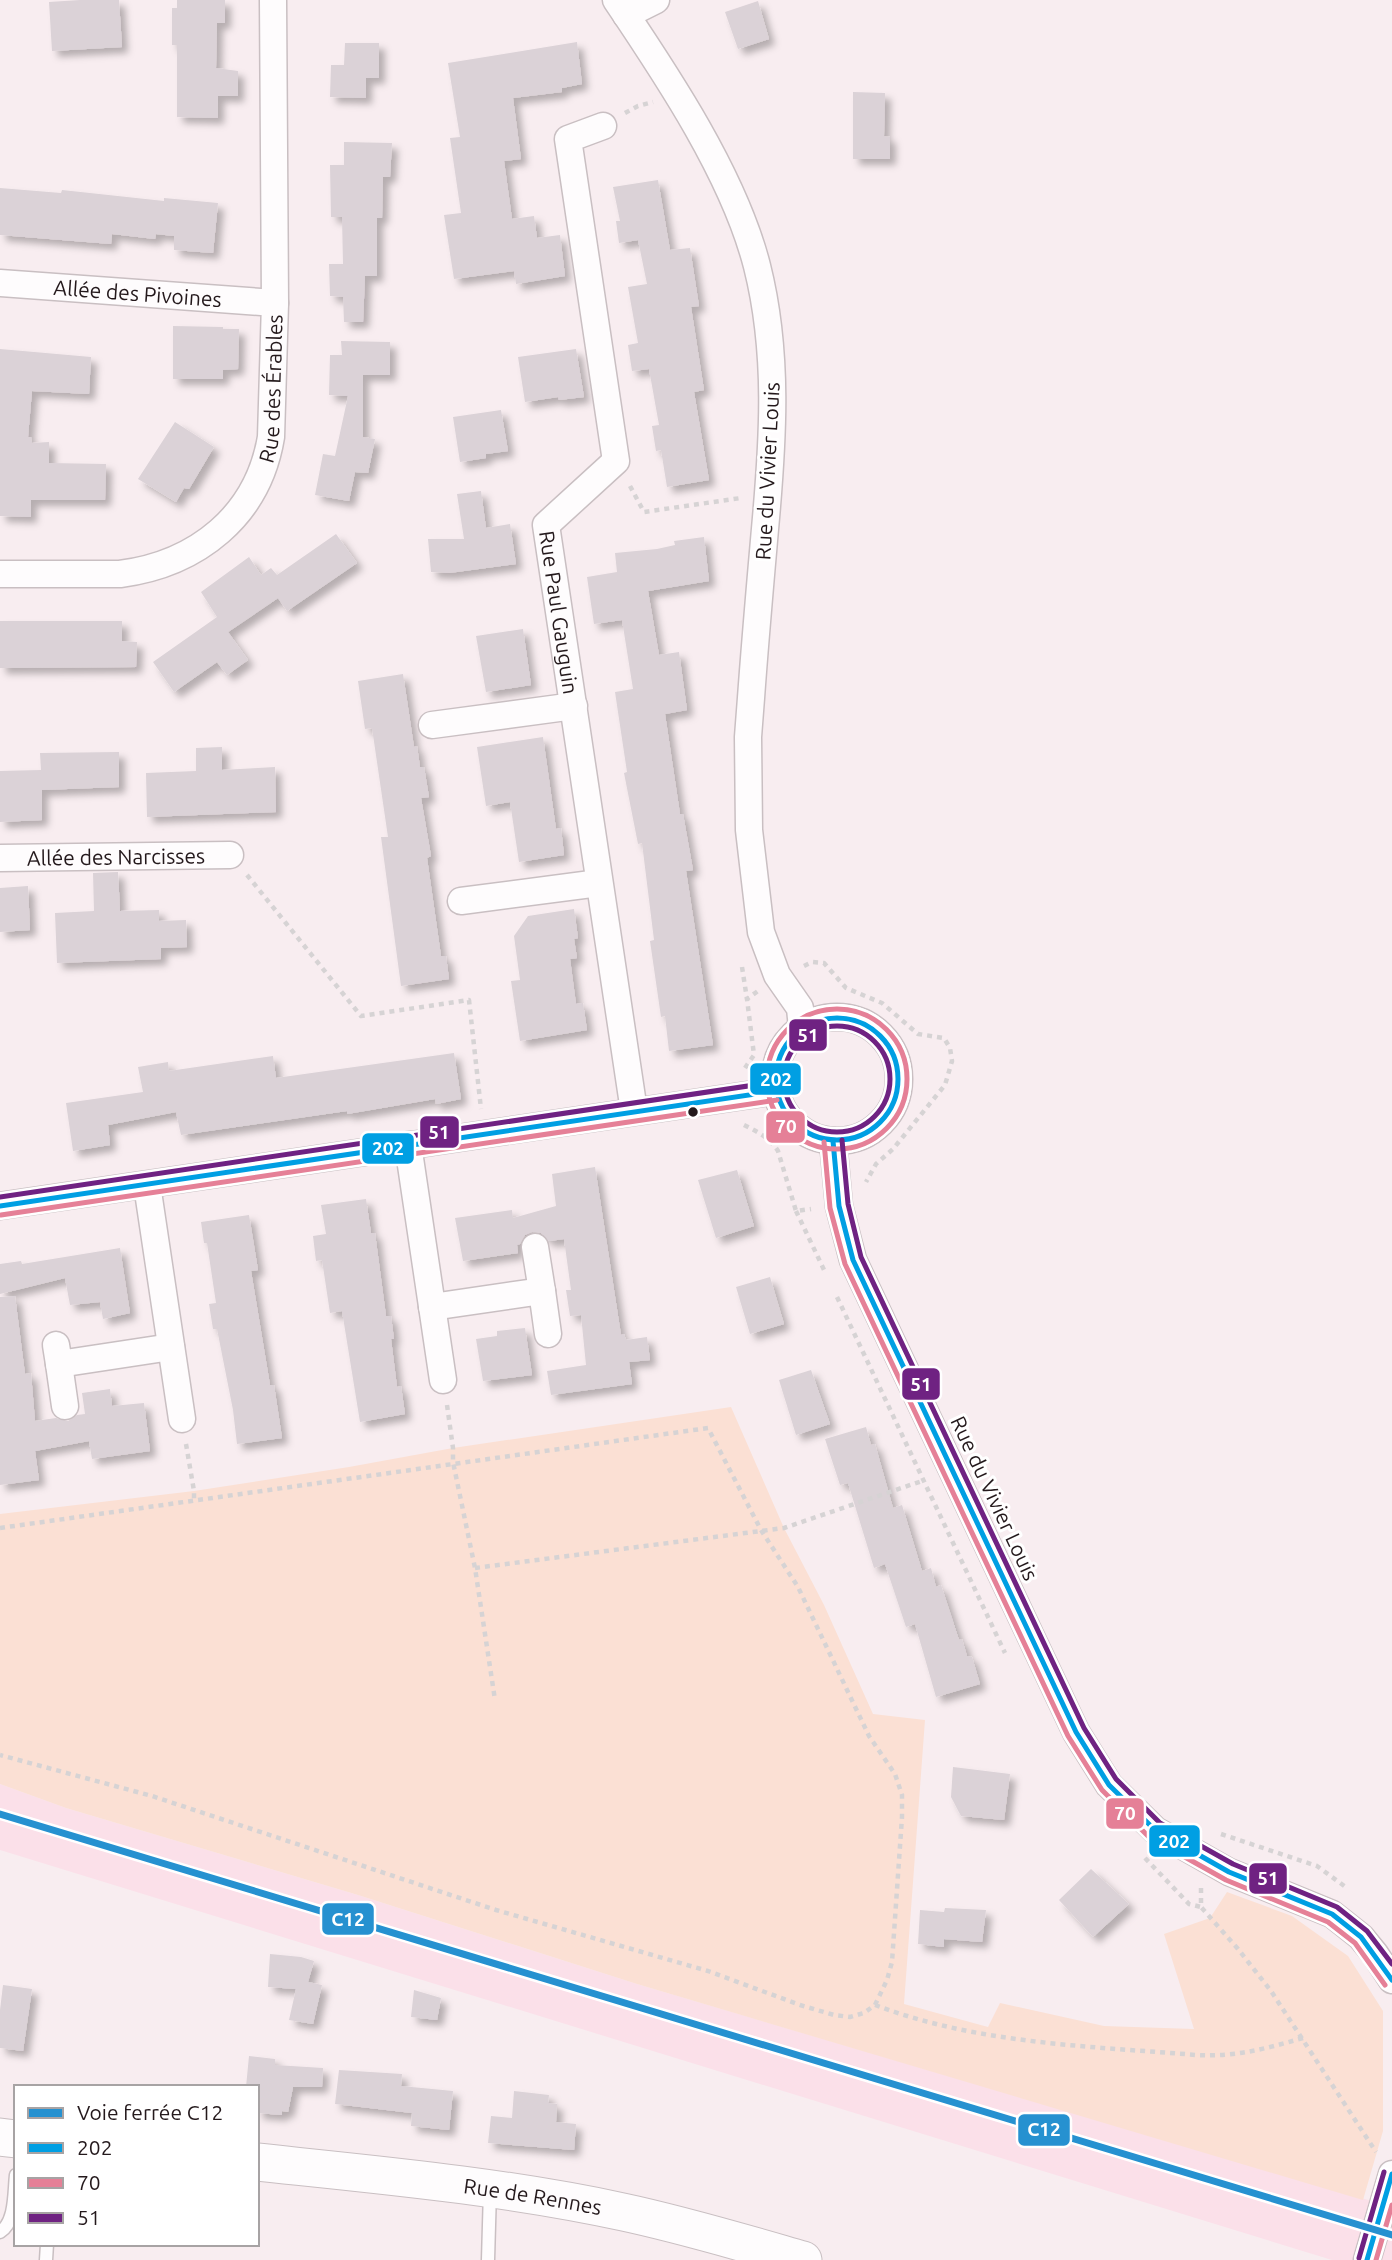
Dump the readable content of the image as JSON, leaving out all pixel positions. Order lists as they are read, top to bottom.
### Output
{
  "streets": {
    "main road": ["Rue de Rennes"],
    "street": [
      "Allée des Pivoines",
      "Rue des Érables",
      "Rue du Vivier Louis",
      "Rue Paul Gauguin",
      "Allée des Narcisses"
    ]
  },
  "crossings": [
    ["Allée des Pivoines", "Rue des Érables"]
  ],
  "lines": [
    "transit line 70",
    "transit line 202",
    "transit line 51",
    "rail line C12"
  ],
  "legend": [
    "Voie ferrée C12",
    "202",
    "70",
    "51"
  ]
}
